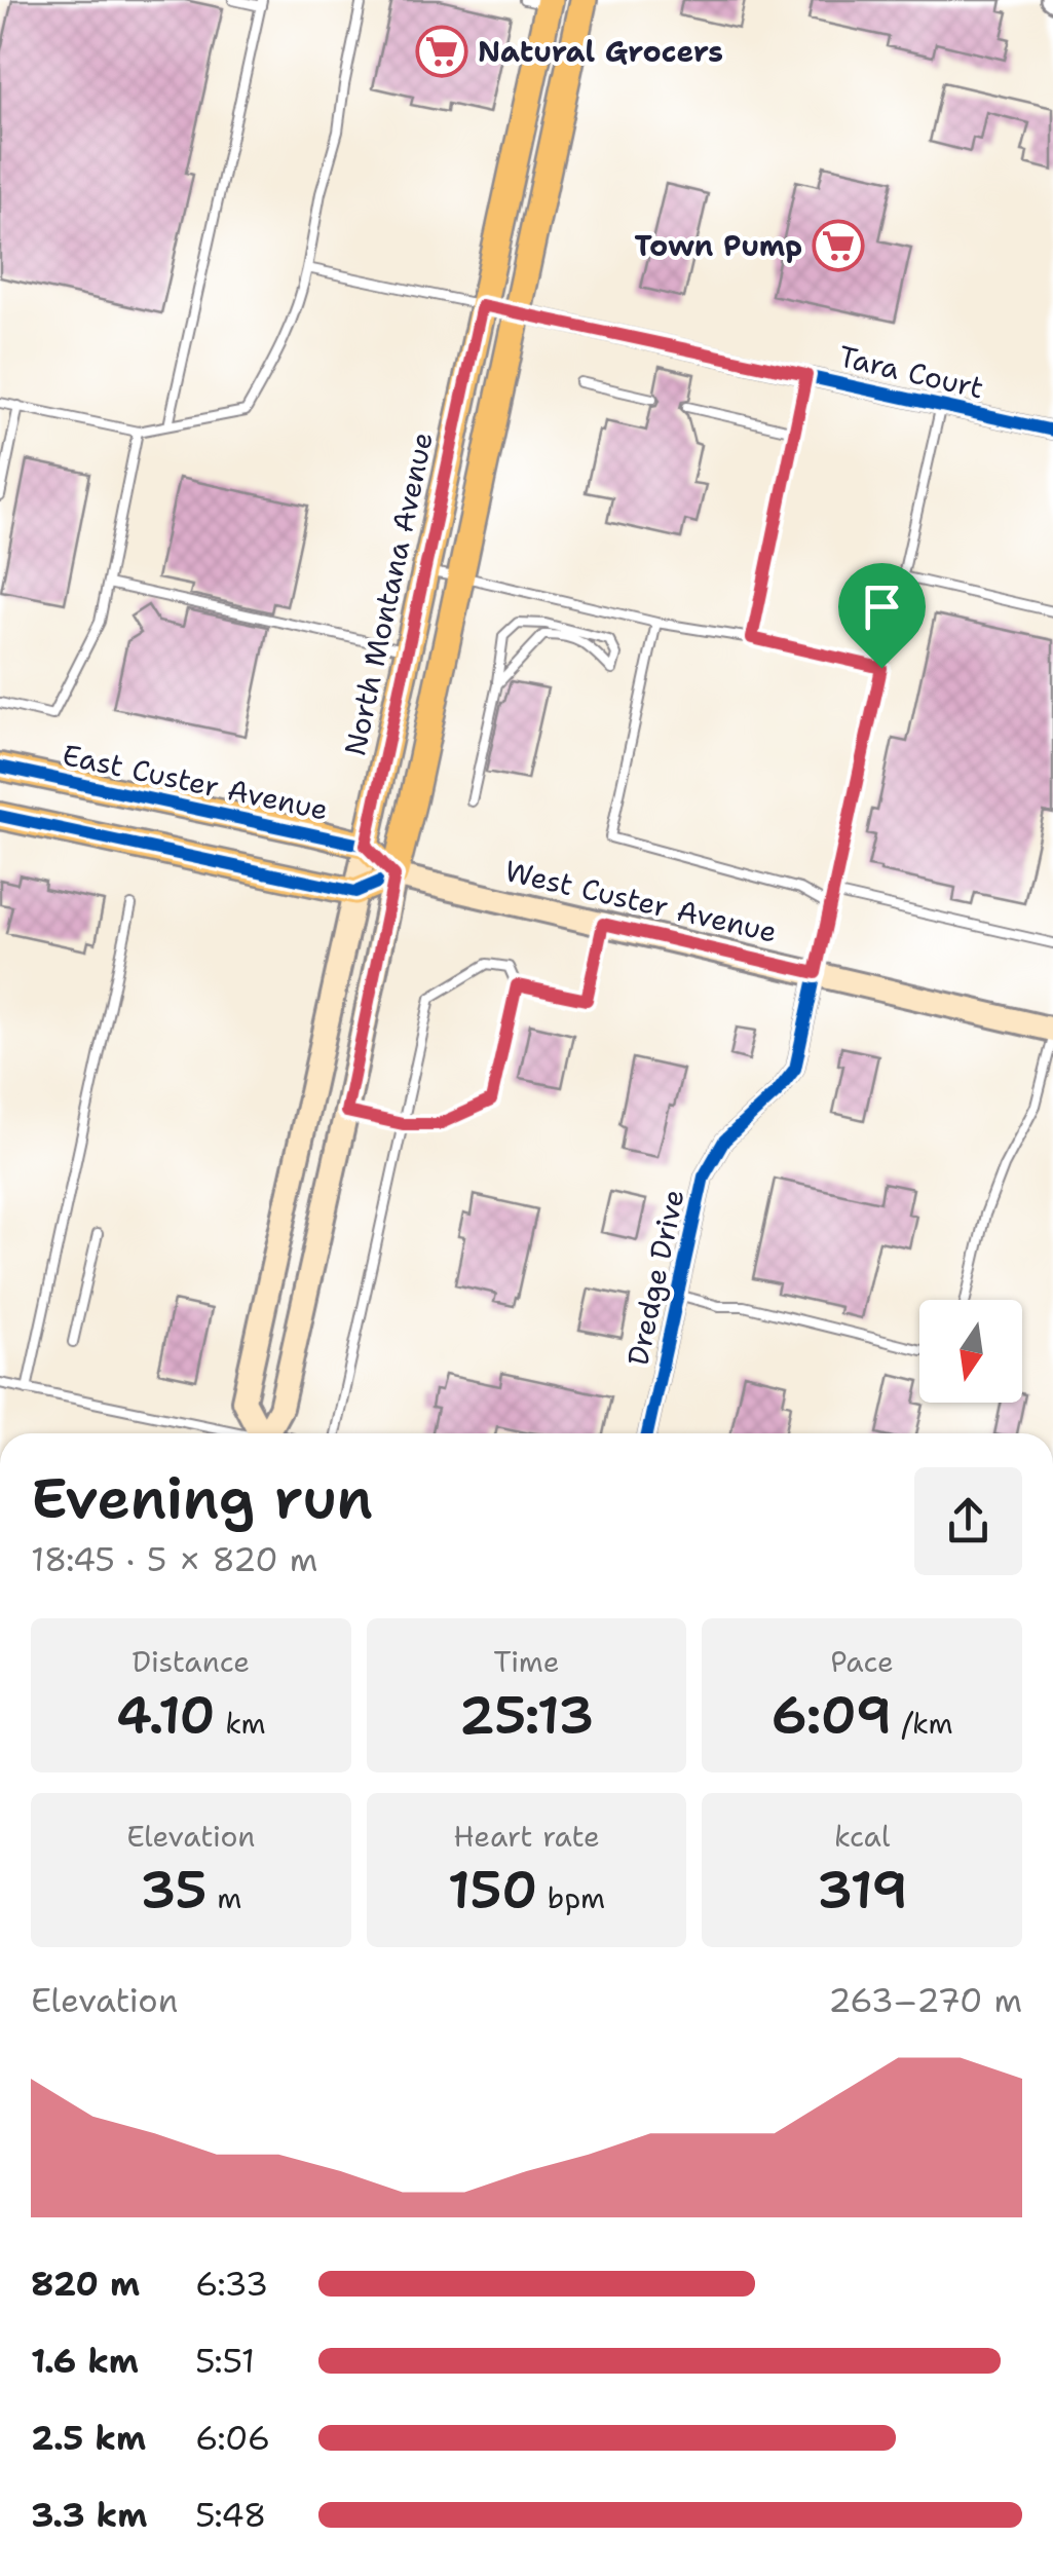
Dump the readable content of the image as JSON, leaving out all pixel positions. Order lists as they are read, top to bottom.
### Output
{
  "streets": {
    "main road": ["North Montana Avenue", "East Custer Avenue", "West Custer Avenue"],
    "street": ["Tara Court", "Dredge Drive"]
  },
  "crossings": [
    ["North Montana Avenue", "East Custer Avenue"],
    ["West Custer Avenue", "Dredge Drive"]
  ],
  "places": {
    "supermarket": ["Natural Grocers", "Town Pump"]
  },
  "north": "bottom",
  "page": {
    "heading": ["Evening run", "18:45 · 5 × 820 m"],
    "stats": [
      ["Distance", "4.10 km"],
      ["Time", "25:13"],
      ["Pace", "6:09 /km"],
      ["Elevation", "35 m"],
      ["Heart rate", "150 bpm"],
      ["kcal", "319"]
    ],
    "chart": ["Elevation", "263–270 m"],
    "list": [
      {
        "name": "820 m",
        "note": "6:33"
      },
      {
        "name": "1.6 km",
        "note": "5:51"
      },
      {
        "name": "2.5 km",
        "note": "6:06"
      },
      {
        "name": "3.3 km",
        "note": "5:48"
      }
    ]
  }
}
